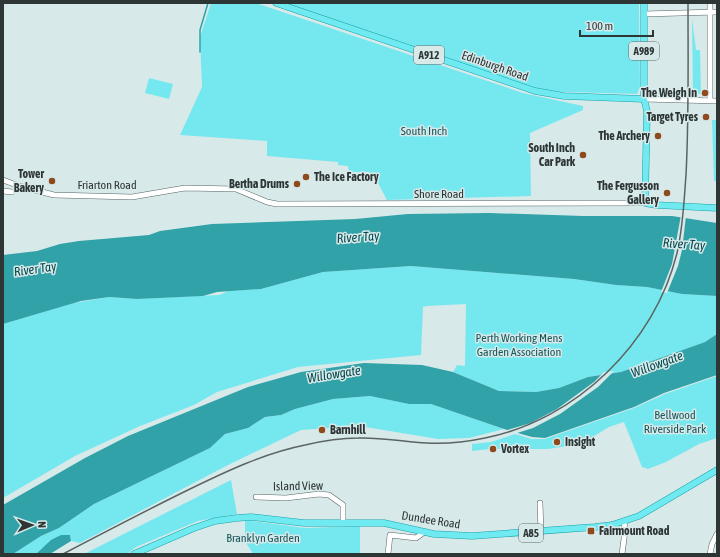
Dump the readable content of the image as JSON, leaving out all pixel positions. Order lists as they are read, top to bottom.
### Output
{
  "streets": {
    "main road": [
      "A989",
      "A912",
      "Edinburgh Road",
      "Dundee Road",
      "A85"
    ],
    "street": ["Friarton Road", "Shore Road", "Island View"]
  },
  "crossings": [
    ["A989", "Edinburgh Road"],
    ["A989", "Shore Road"],
    ["Friarton Road", "Shore Road"],
    ["Island View", "Dundee Road"]
  ],
  "water": ["River Tay", "Willowgate"],
  "parks": [
    "South Inch",
    "Perth Working Mens Garden Association",
    "Bellwood Riverside Park",
    "Branklyn Garden"
  ],
  "places": {
    "other": [
      "The Weigh In",
      "Target Tyres",
      "The Archery",
      "South Inch Car Park",
      "The Ice Factory",
      "Tower Bakery",
      "Bertha Drums",
      "The Fergusson Gallery",
      "Barnhill",
      "Insight",
      "Vortex"
    ],
    "transit": ["Fairmount Road"]
  },
  "scale_bar": "100 m",
  "north": "right"
}
